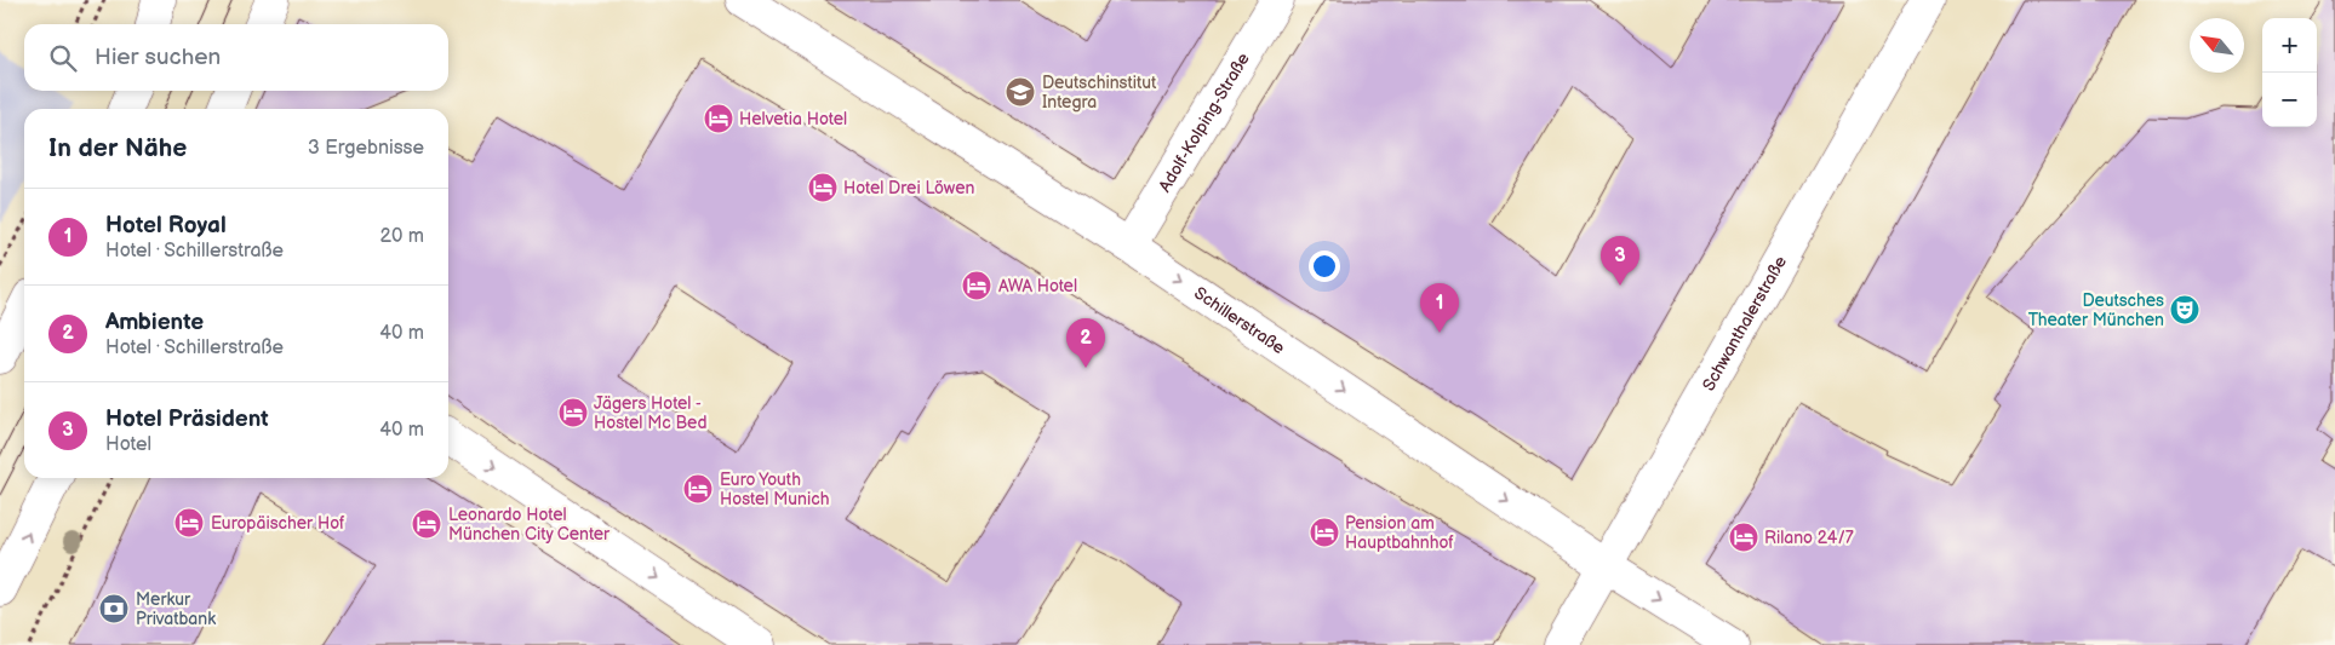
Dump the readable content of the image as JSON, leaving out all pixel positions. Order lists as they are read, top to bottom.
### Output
{
  "streets": {
    "street": ["Adolf-Kolping-Straße", "Schillerstraße", "Schwanthalerstraße"]
  },
  "crossings": [
    ["Adolf-Kolping-Straße", "Schillerstraße"],
    ["Schillerstraße", "Schwanthalerstraße"]
  ],
  "one_way": ["Schillerstraße"],
  "places": {
    "school or university": ["Deutschinstitut Integra"],
    "hotel": [
      "Helvetia Hotel",
      "Hotel Drei Löwen",
      "AWA Hotel",
      "Jägers Hotel - Hostel Mc Bed",
      "Euro Youth Hostel Munich",
      "Europäischer Hof",
      "Leonardo Hotel München City Center",
      "Pension am Hauptbahnhof",
      "Rilano 24/7"
    ],
    "theatre": ["Deutsches Theater München"],
    "bank": ["Merkur Privatbank"]
  },
  "north": "top left",
  "page": {
    "map_buttons": ["+", "−"],
    "search": "Hier suchen",
    "heading": ["In der Nähe", "3 Ergebnisse"],
    "list": [
      {
        "mark": "1",
        "name": "Hotel Royal",
        "note": "Hotel · Schillerstraße",
        "value": "20 m"
      },
      {
        "mark": "2",
        "name": "Ambiente",
        "note": "Hotel · Schillerstraße",
        "value": "40 m"
      },
      {
        "mark": "3",
        "name": "Hotel Präsident",
        "note": "Hotel",
        "value": "40 m"
      }
    ],
    "pins": ["3", "1", "2"]
  }
}
